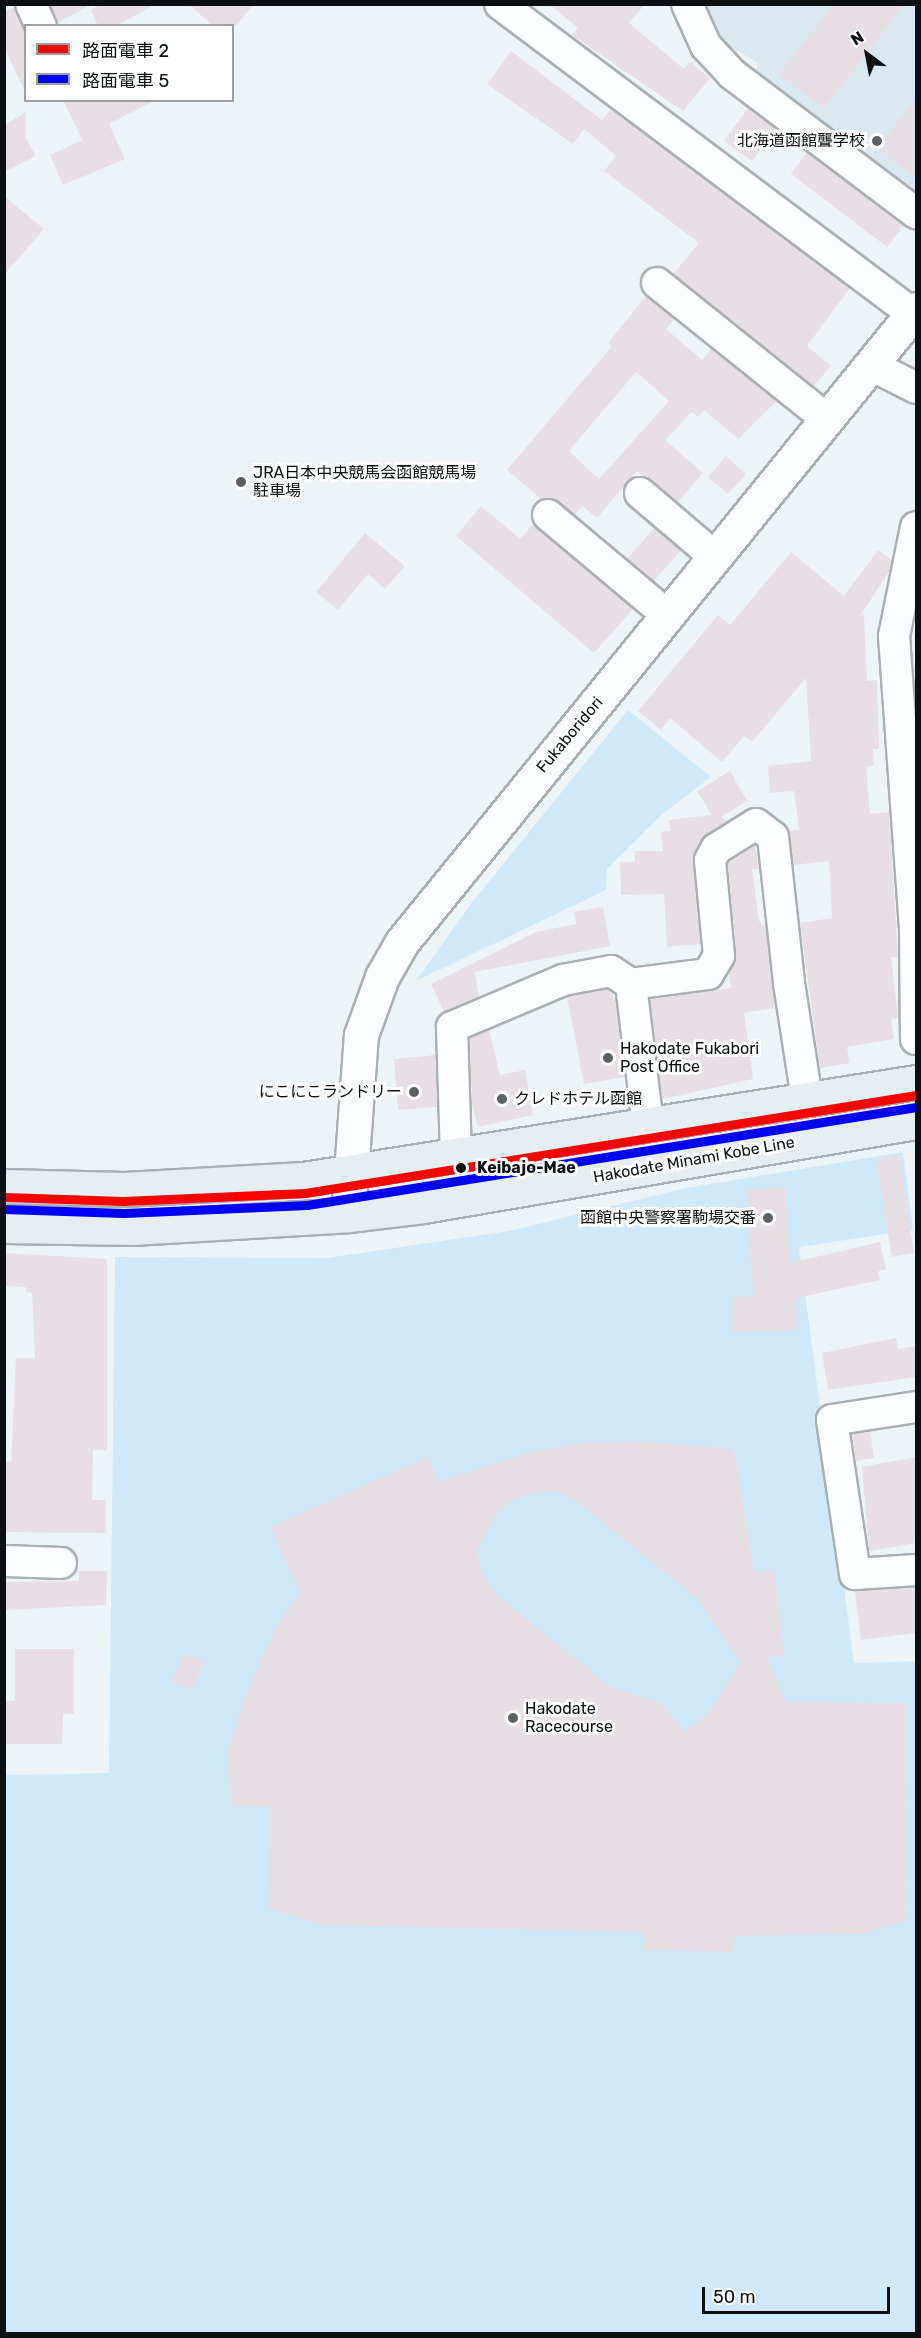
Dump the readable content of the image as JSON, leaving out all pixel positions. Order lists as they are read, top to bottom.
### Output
{
  "streets": {
    "main road": ["Hakodate Minami Kobe Line"],
    "street": ["Fukaboridori"]
  },
  "crossings": [
    ["Fukaboridori", "Hakodate Minami Kobe Line"]
  ],
  "places": [
    "北海道函館聾学校",
    "JRA日本中央競馬会函館競馬場 駐車場",
    "Hakodate Fukabori Post Office",
    "にこにこランドリー",
    "クレドホテル函館",
    "Keibajo-Mae",
    "函館中央警察署駒場交番",
    "Hakodate Racecourse"
  ],
  "lines": ["tram line 2", "tram line 5"],
  "legend": ["路面電車 2", "路面電車 5"],
  "scale_bar": "50 m",
  "north": "top left"
}
